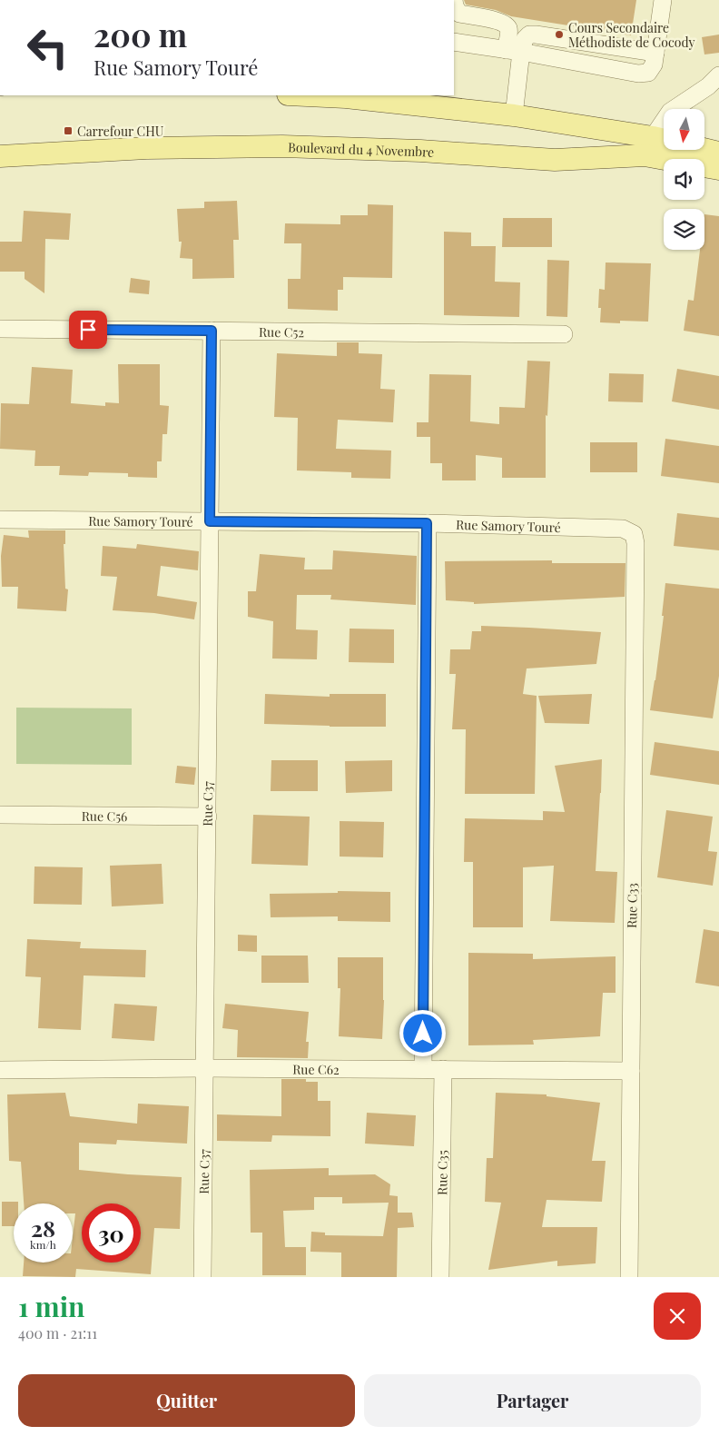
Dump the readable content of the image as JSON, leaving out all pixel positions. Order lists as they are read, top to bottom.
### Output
{
  "streets": {
    "main road": ["Boulevard du 4 Novembre"],
    "street": [
      "Rue C52",
      "Rue Samory Touré",
      "Rue C37",
      "Rue C56",
      "Rue C33",
      "Rue C62",
      "Rue C35"
    ]
  },
  "crossings": [
    ["Rue C52", "Rue C37"],
    ["Rue Samory Touré", "Rue C37"],
    ["Rue Samory Touré", "Rue C33"],
    ["Rue C37", "Rue C56"],
    ["Rue C37", "Rue C62"],
    ["Rue C33", "Rue C62"],
    ["Rue C62", "Rue C35"]
  ],
  "places": {
    "other": ["Cours Secondaire Méthodiste de Cocody"],
    "transit": ["Carrefour CHU"]
  },
  "north": "bottom",
  "page": {
    "turn": ["200 m", "Rue Samory Touré"],
    "speed": "28 km/h",
    "limit": "30",
    "heading": ["1 min", "400 m · 21:11"],
    "buttons": ["Quitter", "Partager"]
  }
}
